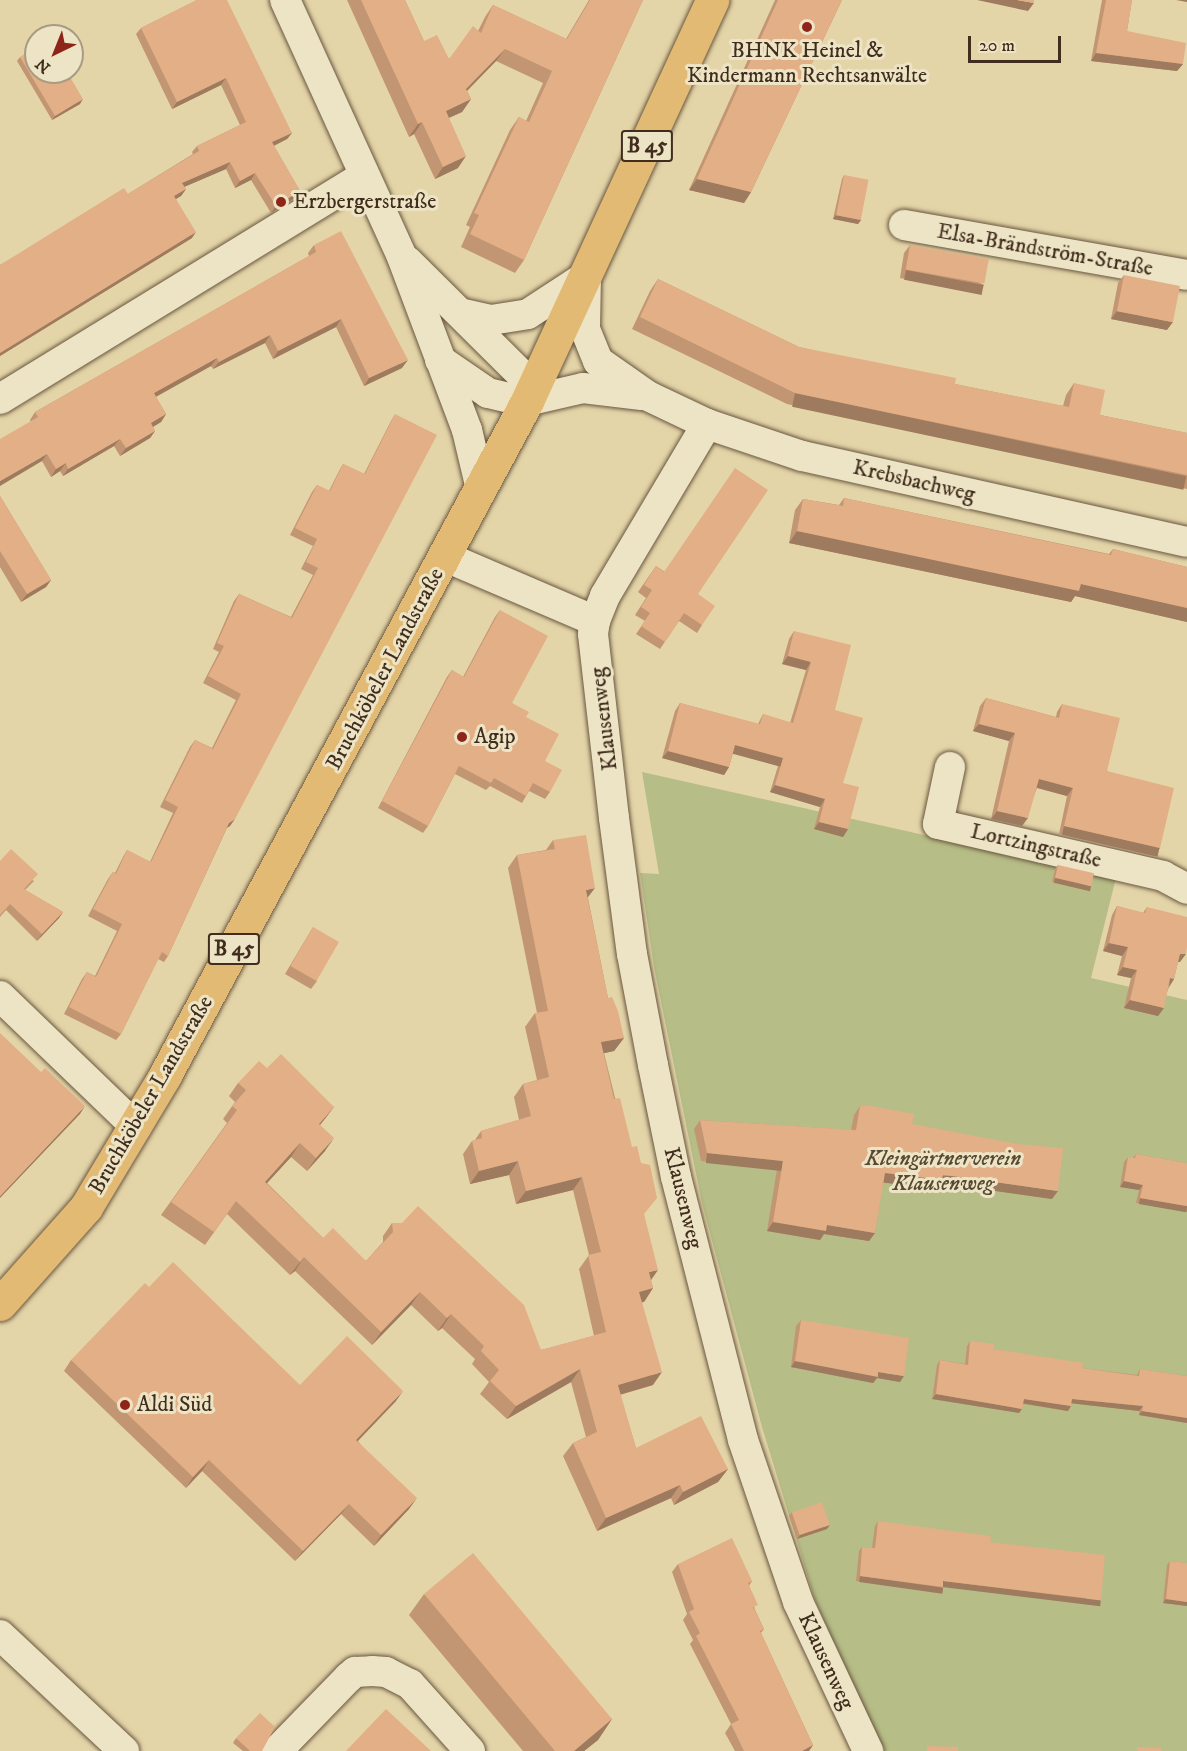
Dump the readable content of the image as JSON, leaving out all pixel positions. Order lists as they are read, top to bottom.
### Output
{
  "streets": {
    "main road": ["B 45", "Bruchköbeler Landstraße"],
    "street": [
      "Elsa-Brändström-Straße",
      "Krebsbachweg",
      "Klausenweg",
      "Lortzingstraße"
    ]
  },
  "crossings": [
    ["Krebsbachweg", "Bruchköbeler Landstraße"],
    ["Krebsbachweg", "Klausenweg"]
  ],
  "parks": ["Kleingärtnerverein Klausenweg"],
  "places": [
    "BHNK Heinel & Kindermann Rechtsanwälte",
    "Erzbergerstraße",
    "Agip",
    "Aldi Süd"
  ],
  "scale_bar": "20 m",
  "north": "bottom left"
}
